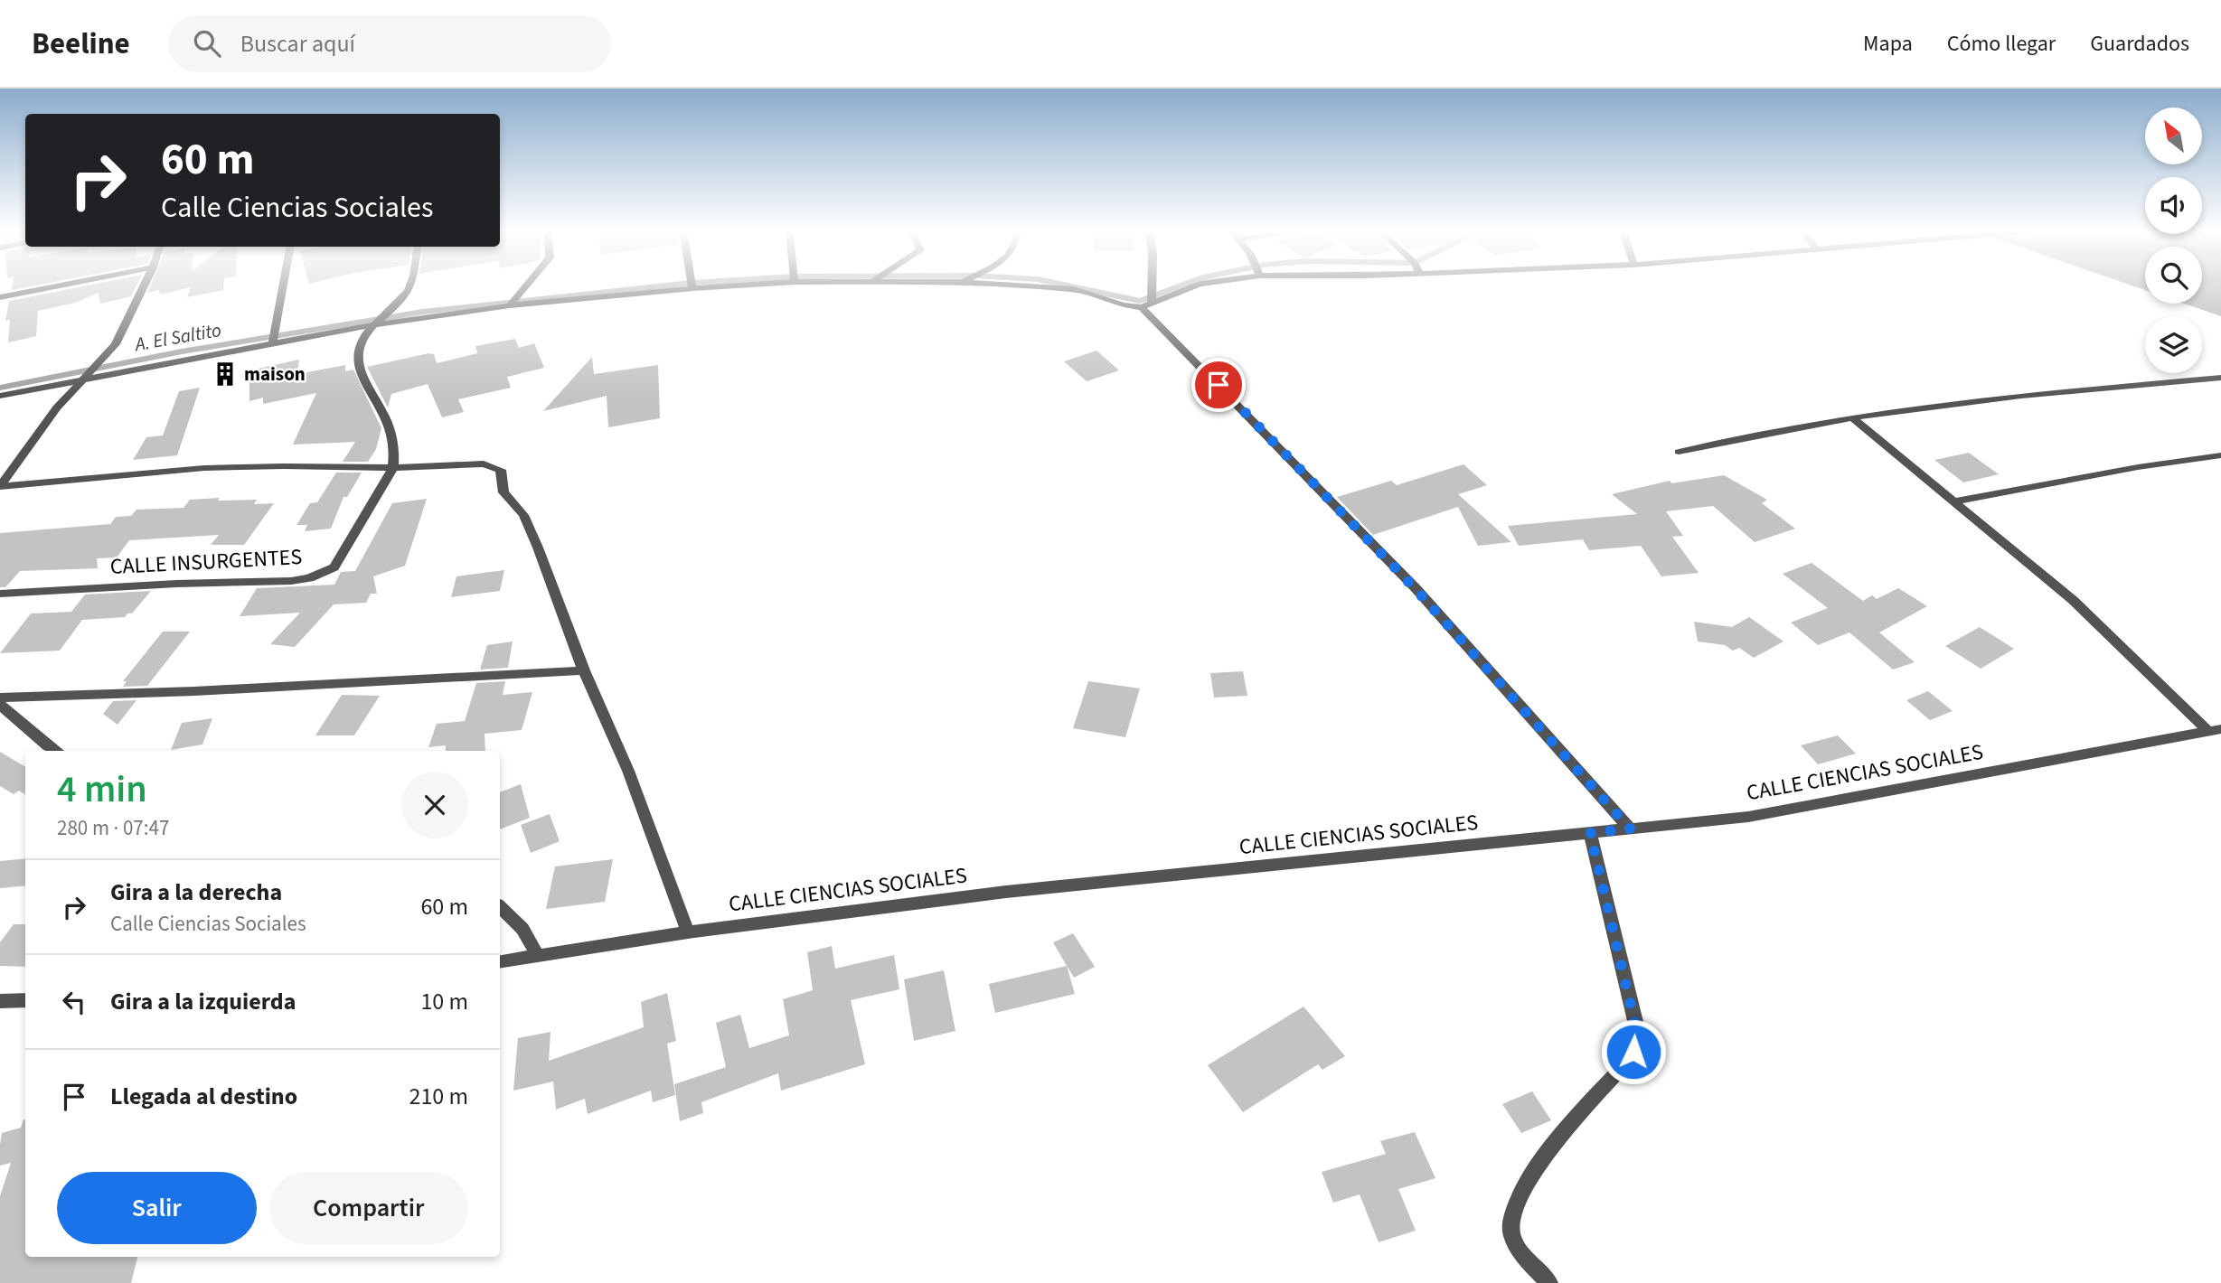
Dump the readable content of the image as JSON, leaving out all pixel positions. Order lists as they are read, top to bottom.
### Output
{
  "streets": {
    "street": ["CALLE INSURGENTES", "CALLE CIENCIAS SOCIALES"]
  },
  "water": ["A. El Saltito"],
  "places": {
    "building": ["maison"]
  },
  "north": "top left",
  "page": {
    "header": "Beeline",
    "search": "Buscar aquí",
    "nav": ["Mapa", "Cómo llegar", "Guardados"],
    "turn": ["60 m", "Calle Ciencias Sociales"],
    "heading": ["4 min", "280 m · 07:47"],
    "list": [
      {
        "name": "Gira a la derecha",
        "note": "Calle Ciencias Sociales",
        "value": "60 m"
      },
      {
        "name": "Gira a la izquierda",
        "value": "10 m"
      },
      {
        "name": "Llegada al destino",
        "value": "210 m"
      }
    ],
    "buttons": ["Salir", "Compartir"]
  }
}
